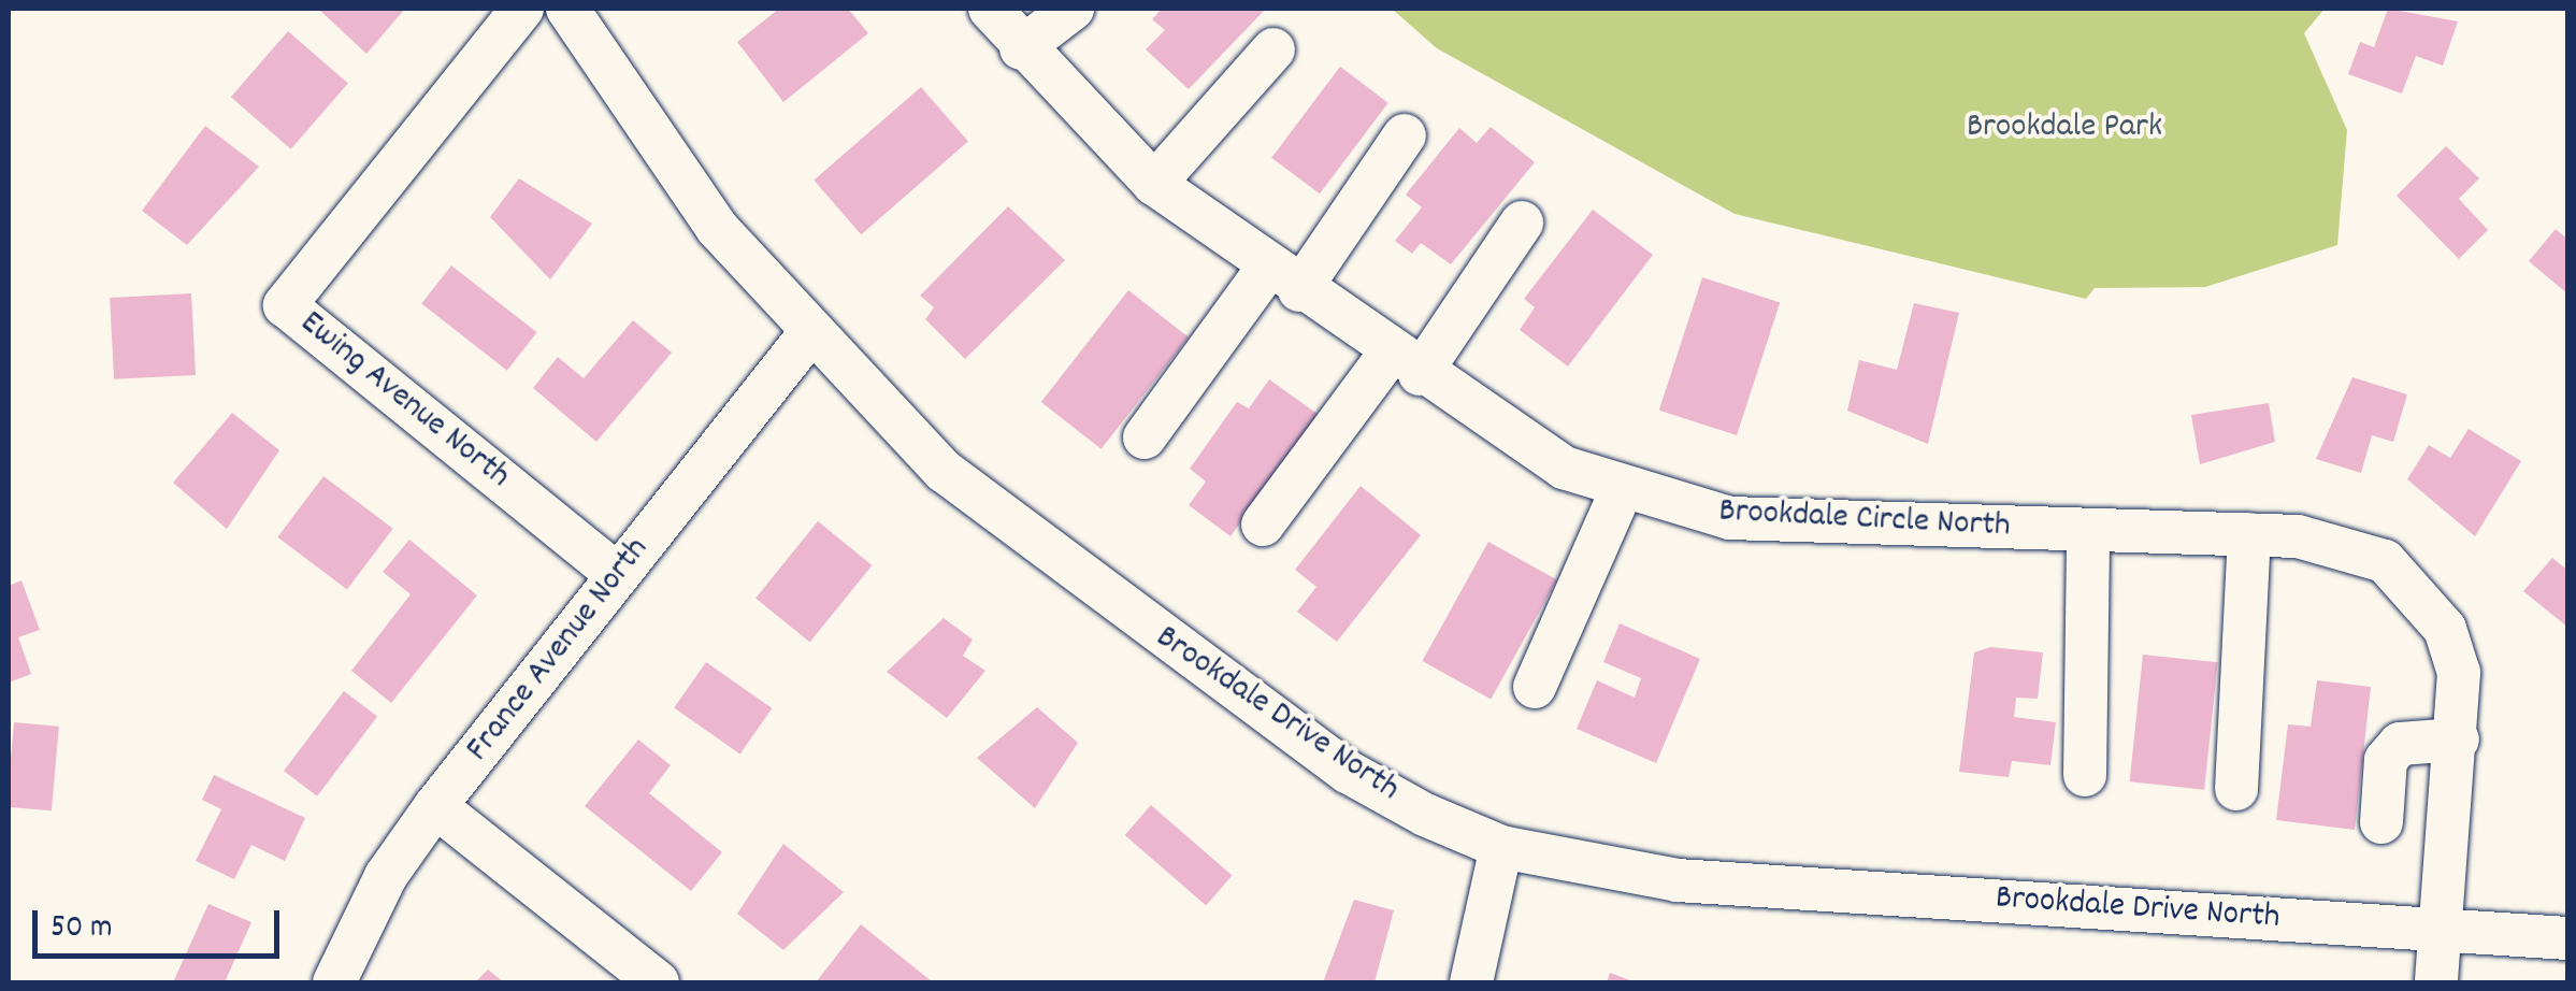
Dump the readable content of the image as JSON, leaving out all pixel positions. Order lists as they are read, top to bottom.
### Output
{
  "streets": {
    "street": [
      "Ewing Avenue North",
      "Brookdale Circle North",
      "France Avenue North",
      "Brookdale Drive North"
    ]
  },
  "crossings": [
    ["Ewing Avenue North", "France Avenue North"],
    ["Brookdale Circle North", "Brookdale Drive North"],
    ["France Avenue North", "Brookdale Drive North"]
  ],
  "parks": ["Brookdale Park"],
  "scale_bar": "50 m"
}
